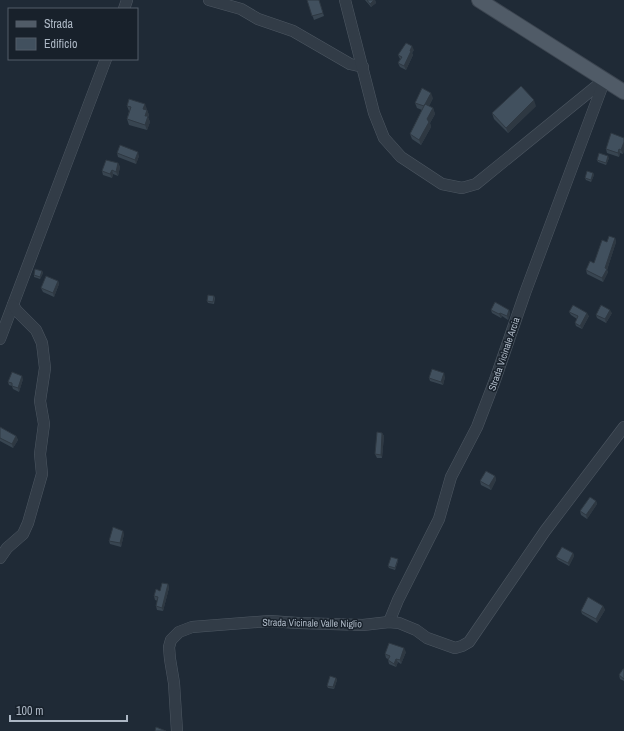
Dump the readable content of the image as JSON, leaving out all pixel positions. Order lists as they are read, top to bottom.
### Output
{
  "streets": {
    "street": ["Strada Vicinale Arcia", "Strada Vicinale Valle Niglio"]
  },
  "crossings": [
    ["Strada Vicinale Arcia", "Strada Vicinale Valle Niglio"]
  ],
  "legend": ["Strada", "Edificio"],
  "scale_bar": "100 m"
}
